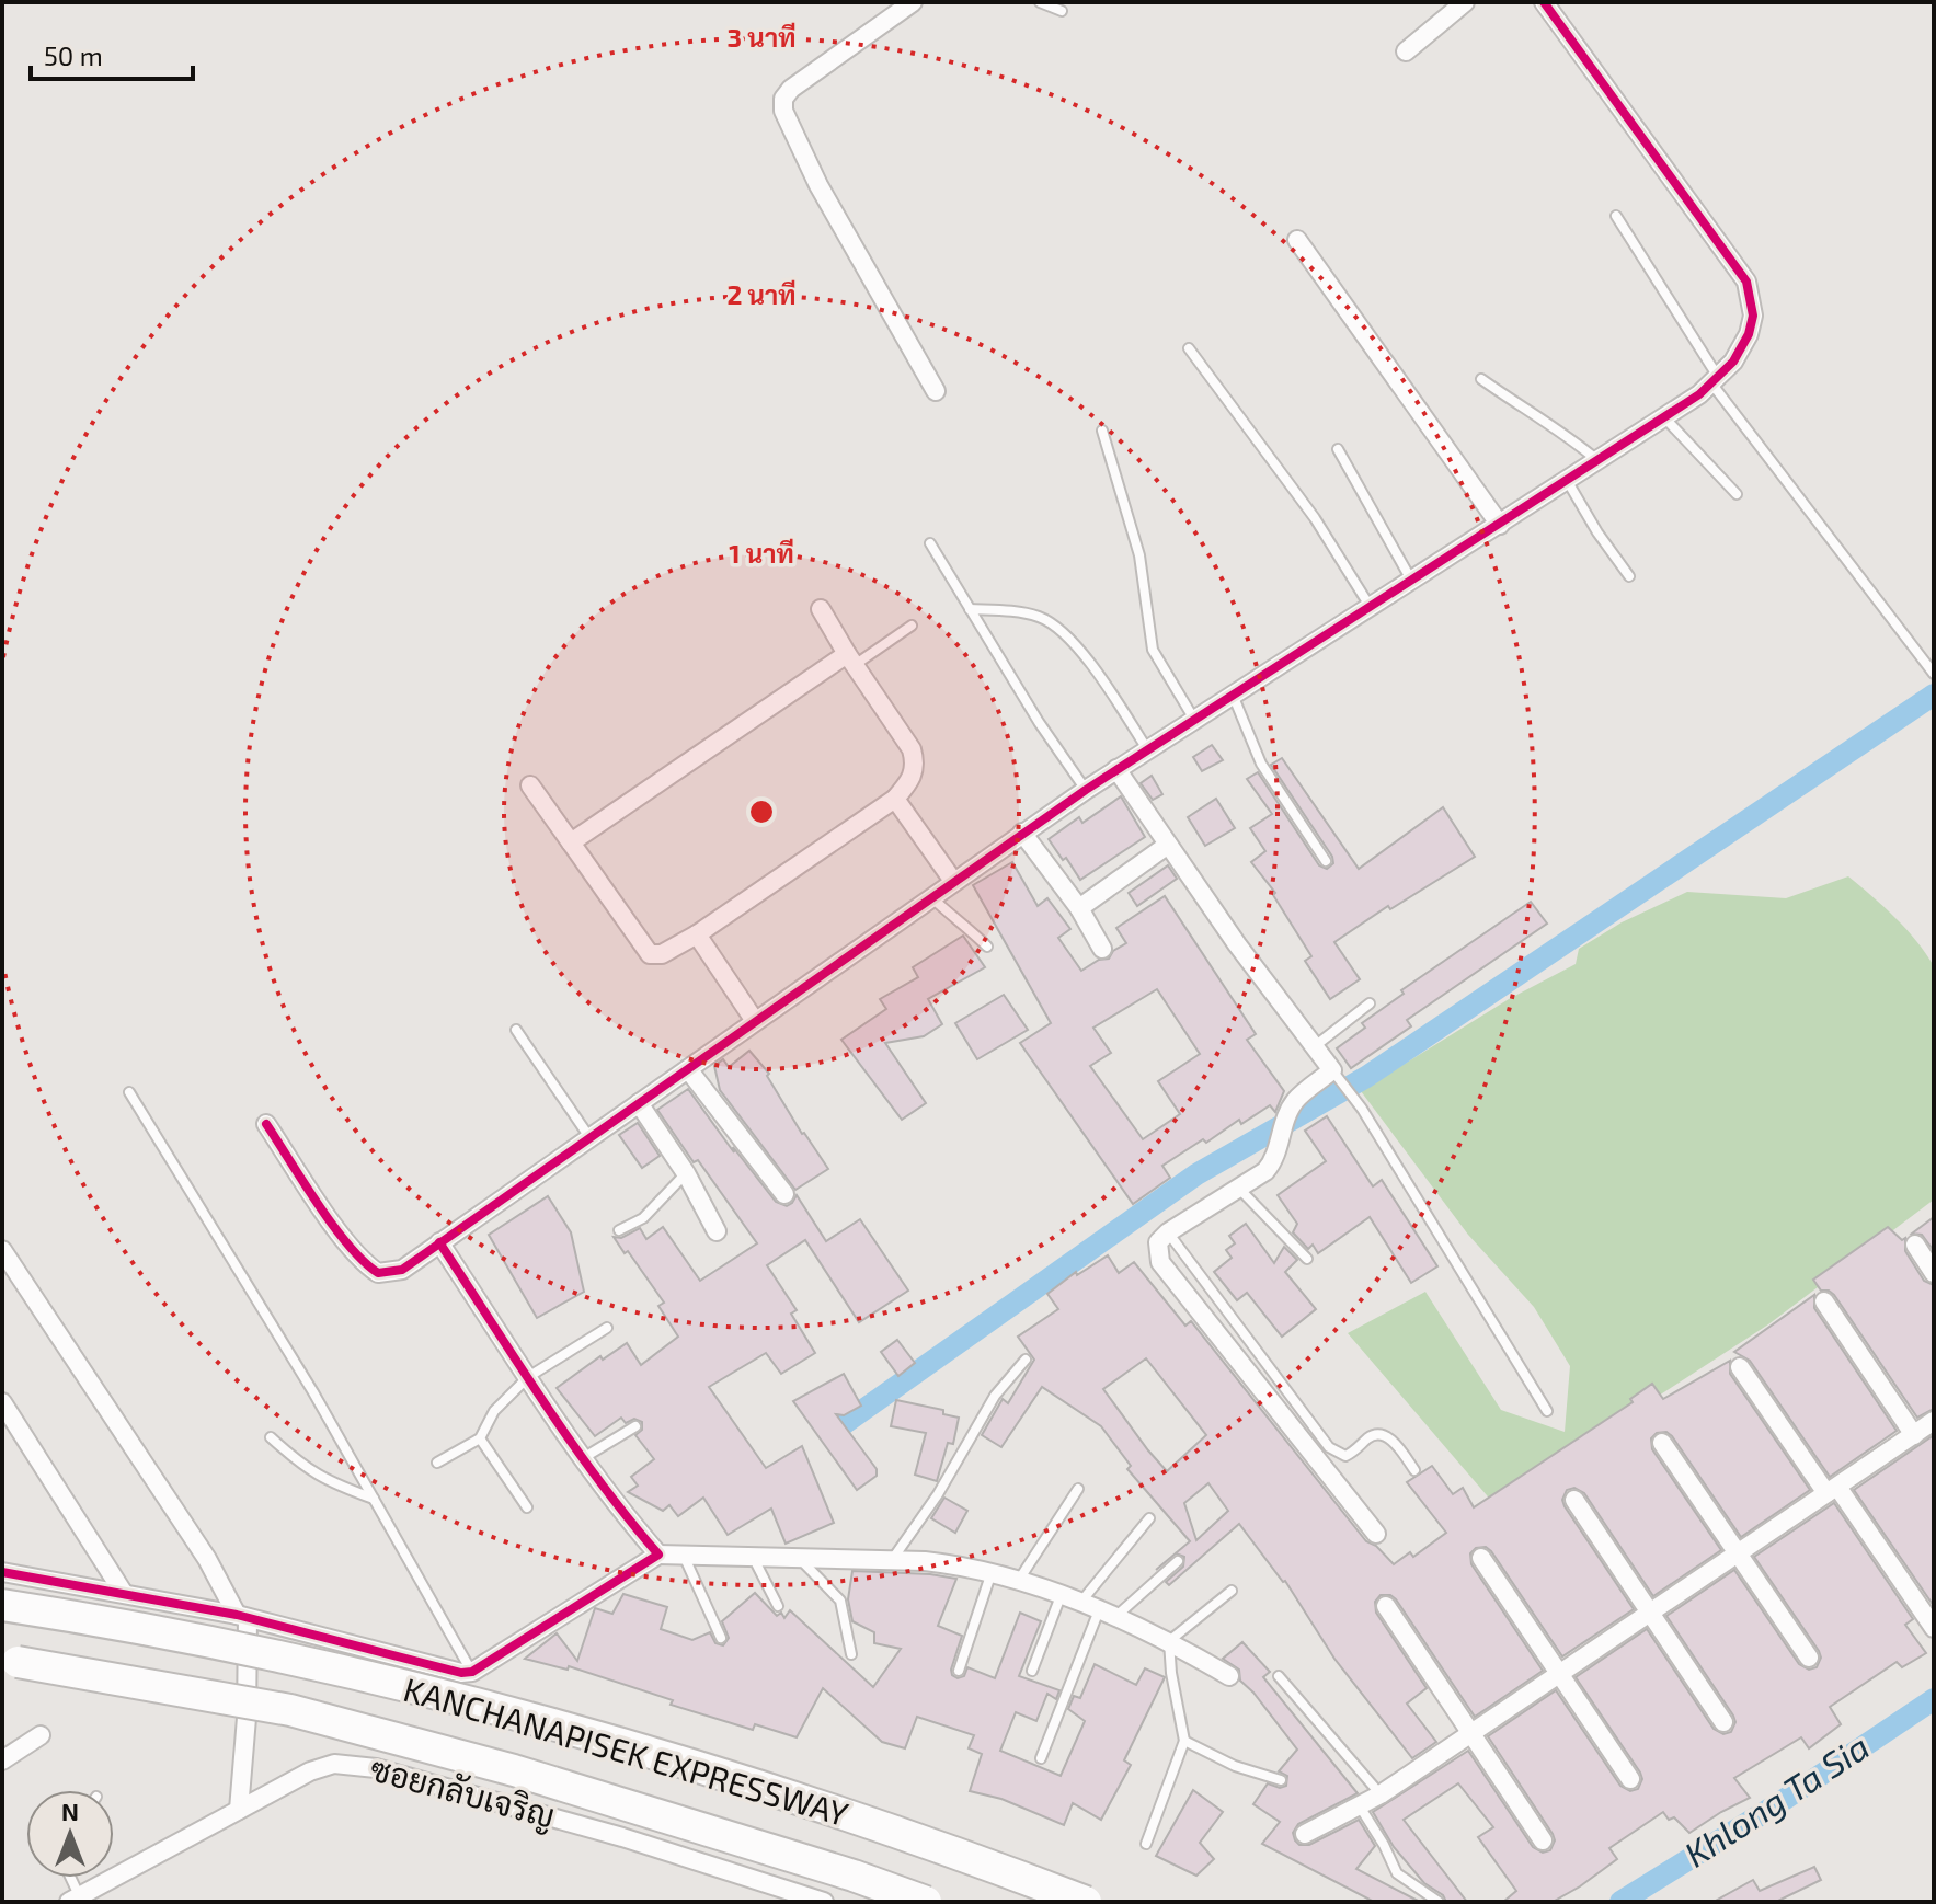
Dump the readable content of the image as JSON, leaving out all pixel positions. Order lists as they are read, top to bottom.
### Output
{
  "streets": {
    "highway": ["KANCHANAPISEK EXPRESSWAY"],
    "street": ["ซอยกลับเจริญ"]
  },
  "water": ["Khlong Ta Sia"],
  "scale_bar": "50 m",
  "north": "top",
  "rings": ["3 นาที", "2 นาที", "1 นาที"]
}
